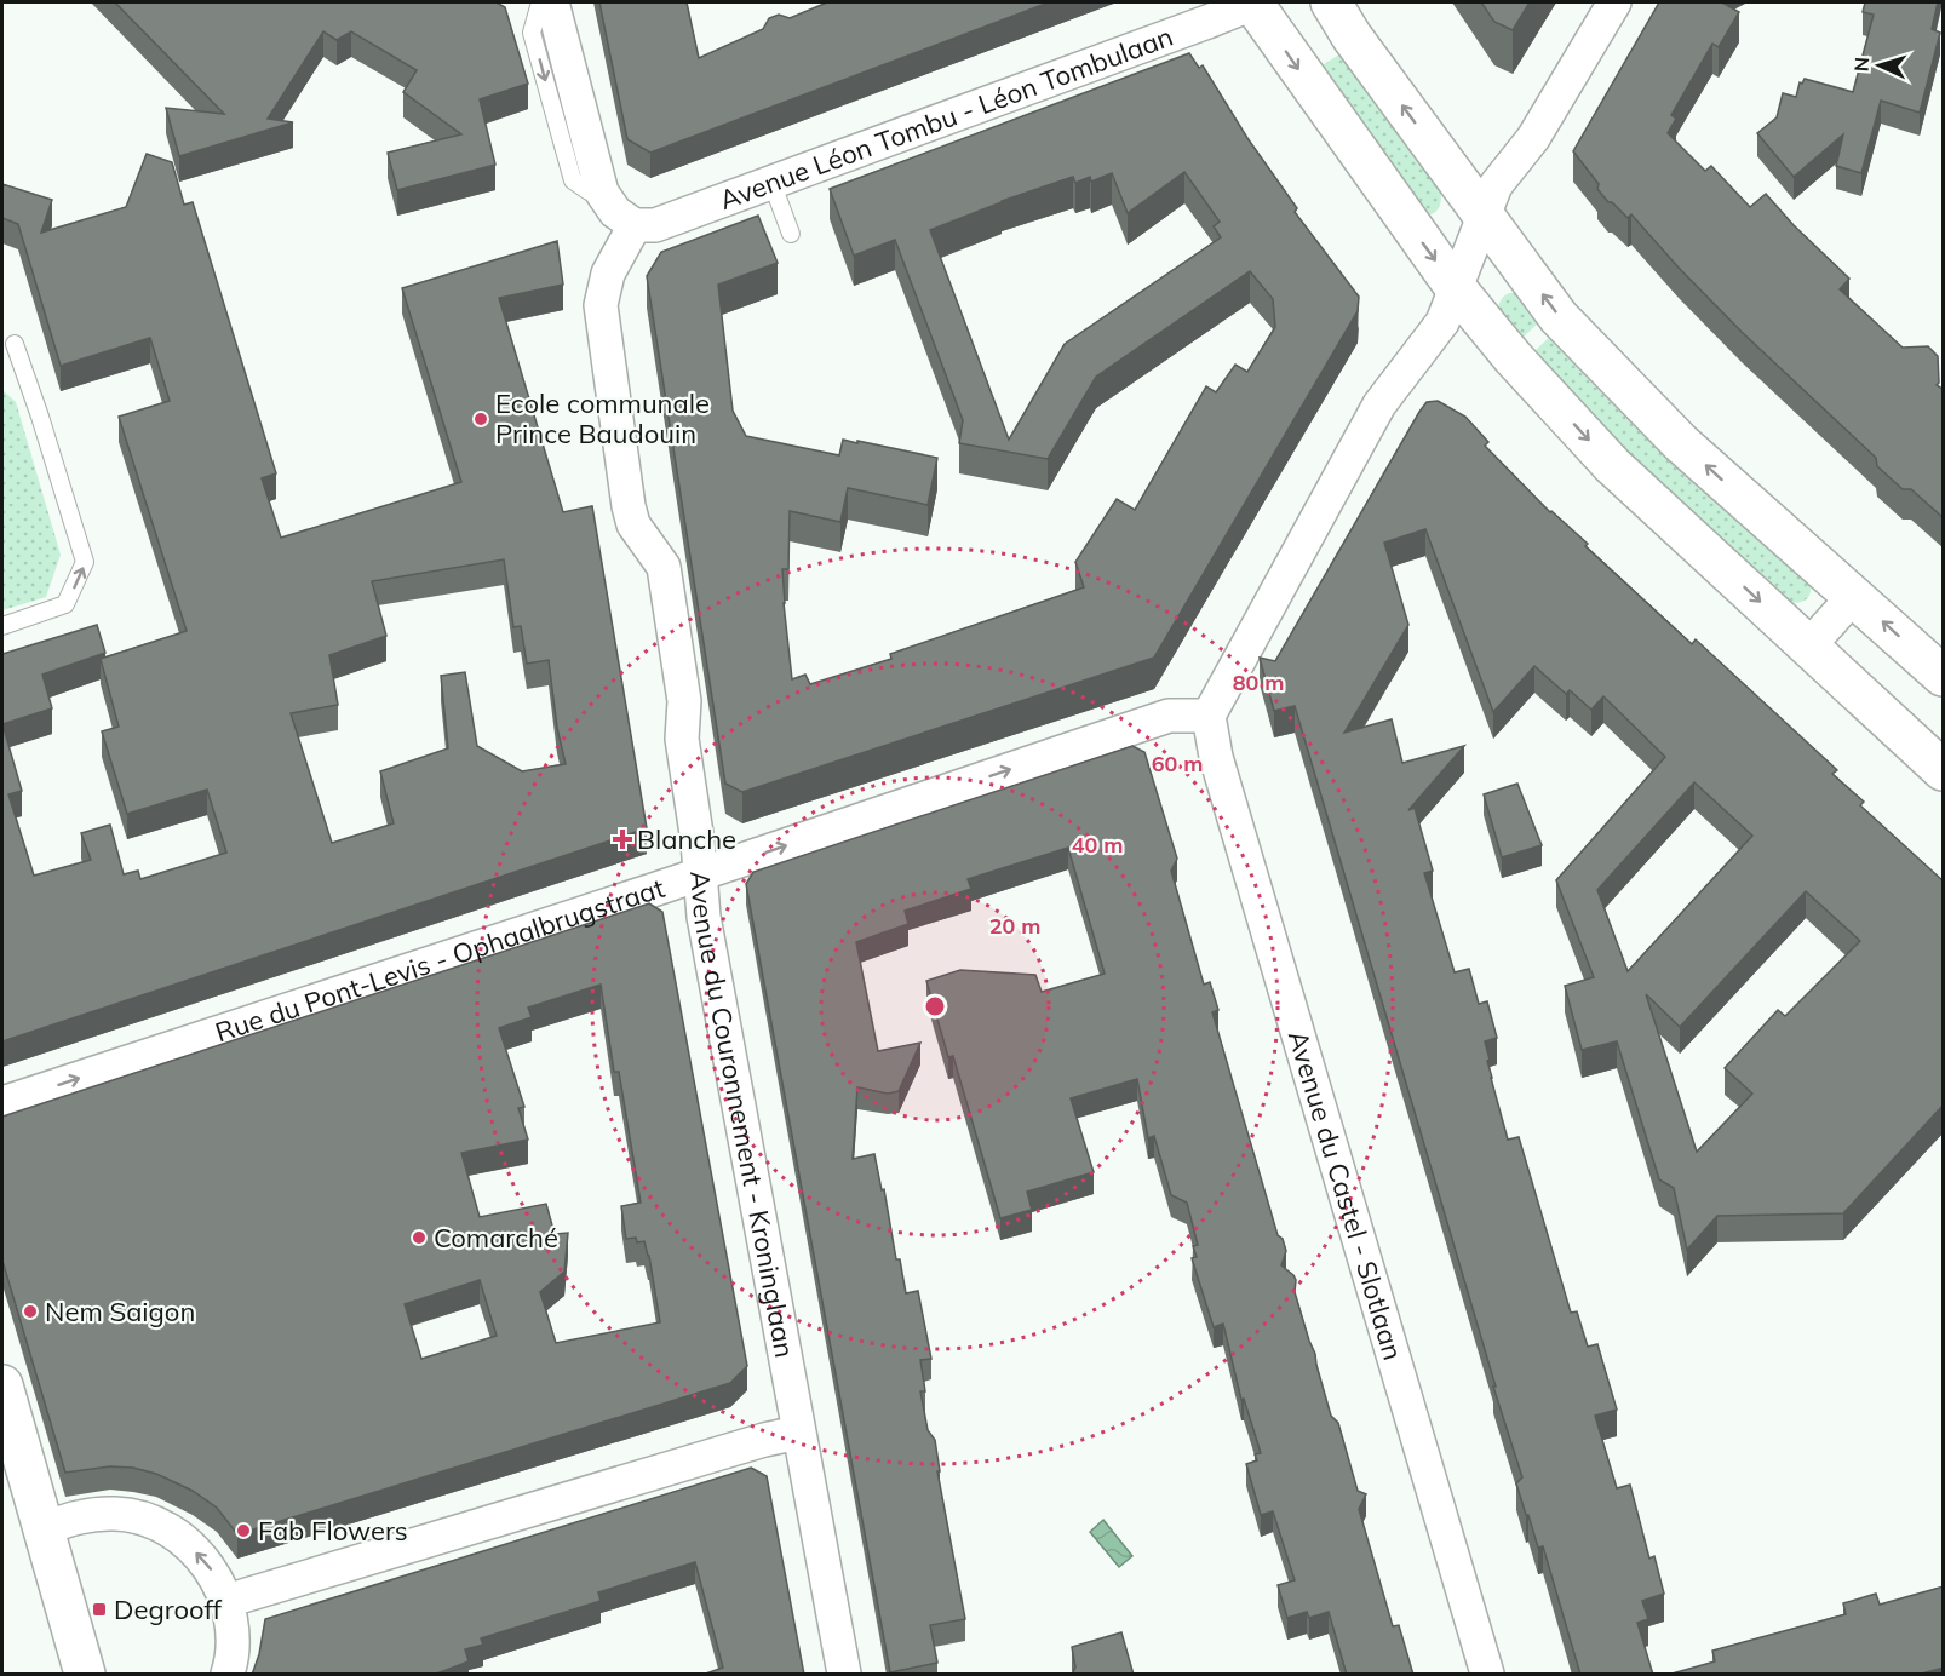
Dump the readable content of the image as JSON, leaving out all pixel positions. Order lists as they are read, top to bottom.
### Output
{
  "streets": {
    "street": [
      "Avenue Léon Tombu - Léon Tombulaan",
      "Rue du Pont-Levis - Ophaalbrugstraat",
      "Avenue du Couronnement - Kroninglaan",
      "Avenue du Castel - Slotlaan"
    ]
  },
  "crossings": [
    ["Avenue Léon Tombu - Léon Tombulaan", "Avenue du Couronnement - Kroninglaan"],
    ["Rue du Pont-Levis - Ophaalbrugstraat", "Avenue du Couronnement - Kroninglaan"],
    ["Rue du Pont-Levis - Ophaalbrugstraat", "Avenue du Castel - Slotlaan"]
  ],
  "one_way": ["Rue du Pont-Levis - Ophaalbrugstraat"],
  "places": {
    "other": [
      "Ecole communale Prince Baudouin",
      "Comarché",
      "Nem Saigon",
      "Fab Flowers"
    ],
    "health": ["Blanche"],
    "transit": ["Degrooff"]
  },
  "north": "left",
  "rings": [
    "80 m",
    "60 m",
    "40 m",
    "20 m"
  ]
}
